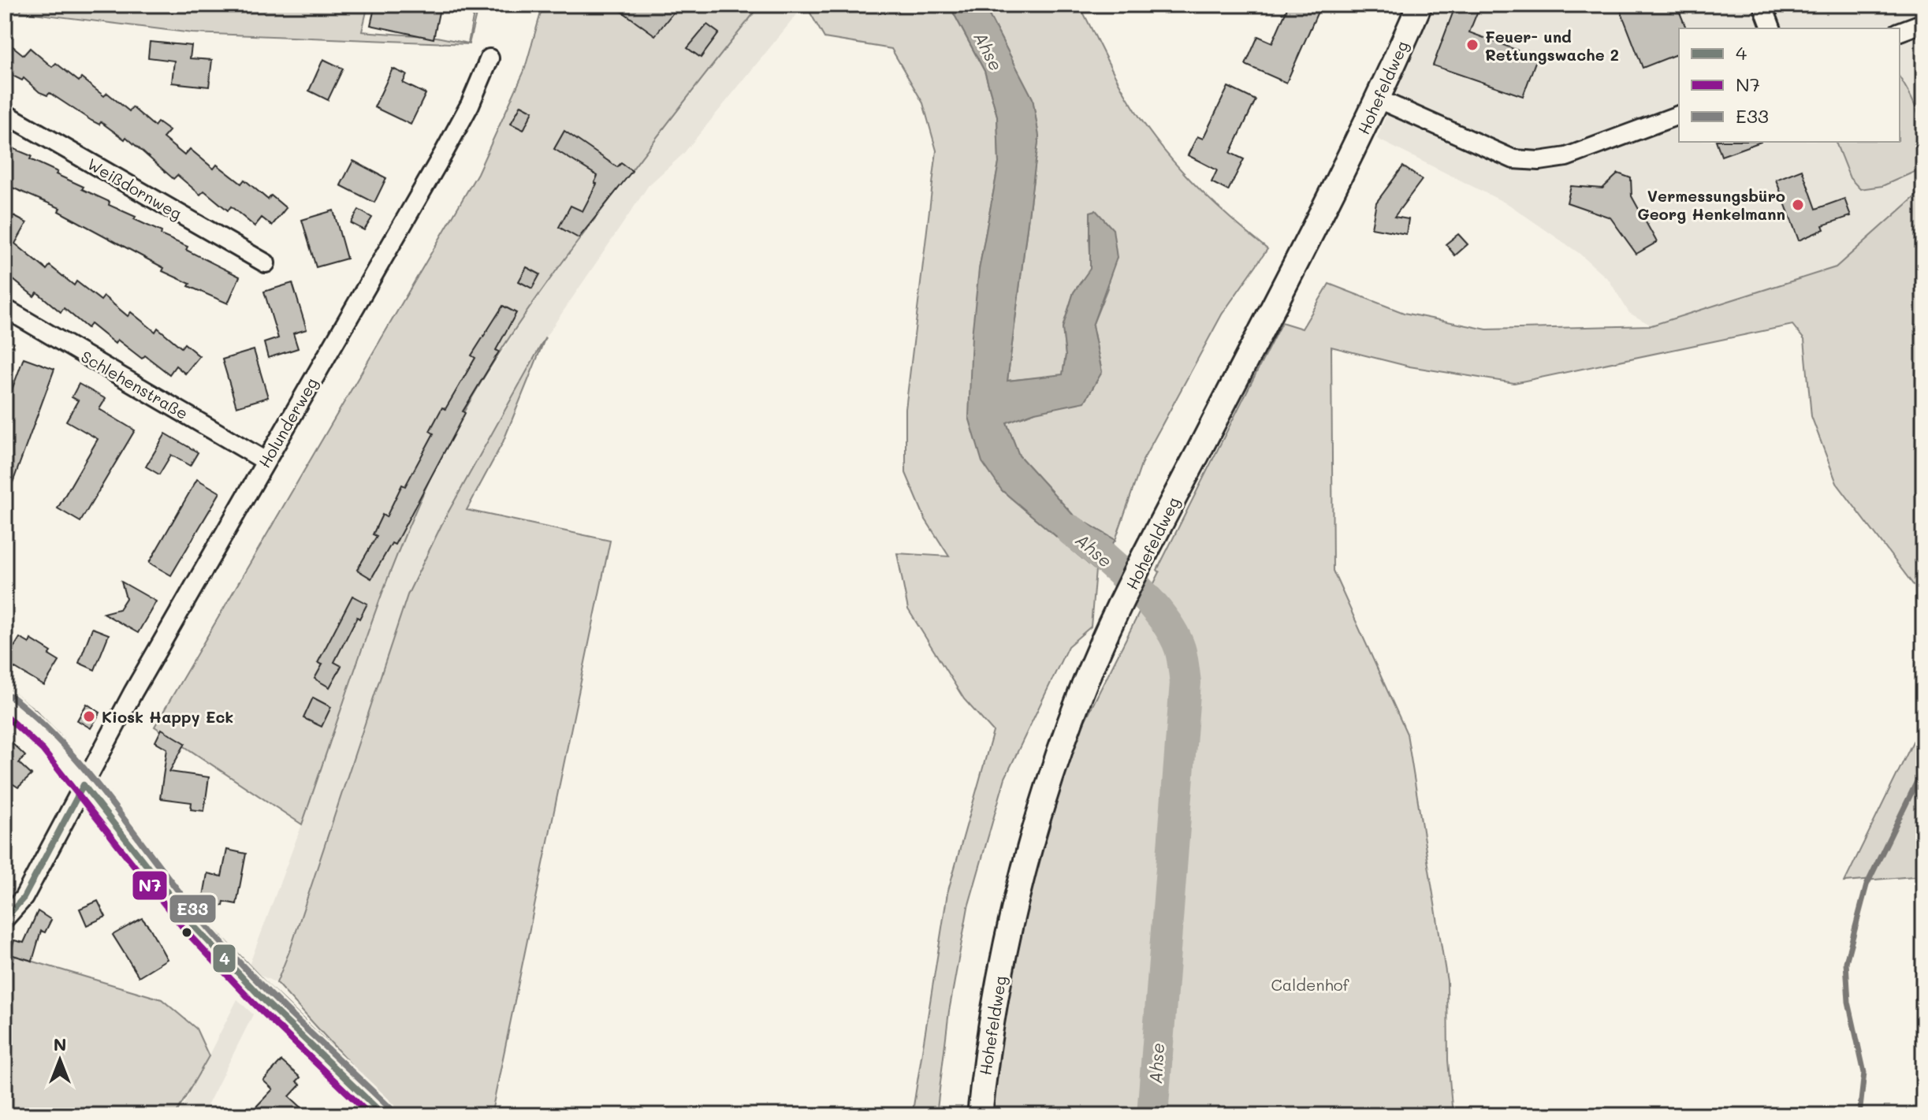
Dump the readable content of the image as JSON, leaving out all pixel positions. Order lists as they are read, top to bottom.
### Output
{
  "streets": {
    "main road": ["Hohefeldweg"],
    "street": ["Weißdornweg", "Schlehenstraße", "Holunderweg"]
  },
  "crossings": [
    ["Schlehenstraße", "Holunderweg"]
  ],
  "water": ["Ahse"],
  "parks": ["Caldenhof"],
  "places": ["Feuer- und Rettungswache 2", "Vermessungsbüro Georg Henkelmann", "Kiosk Happy Eck"],
  "lines": ["transit line E33", "transit line N7", "transit line 4"],
  "legend": ["4", "N7", "E33"],
  "north": "top"
}
